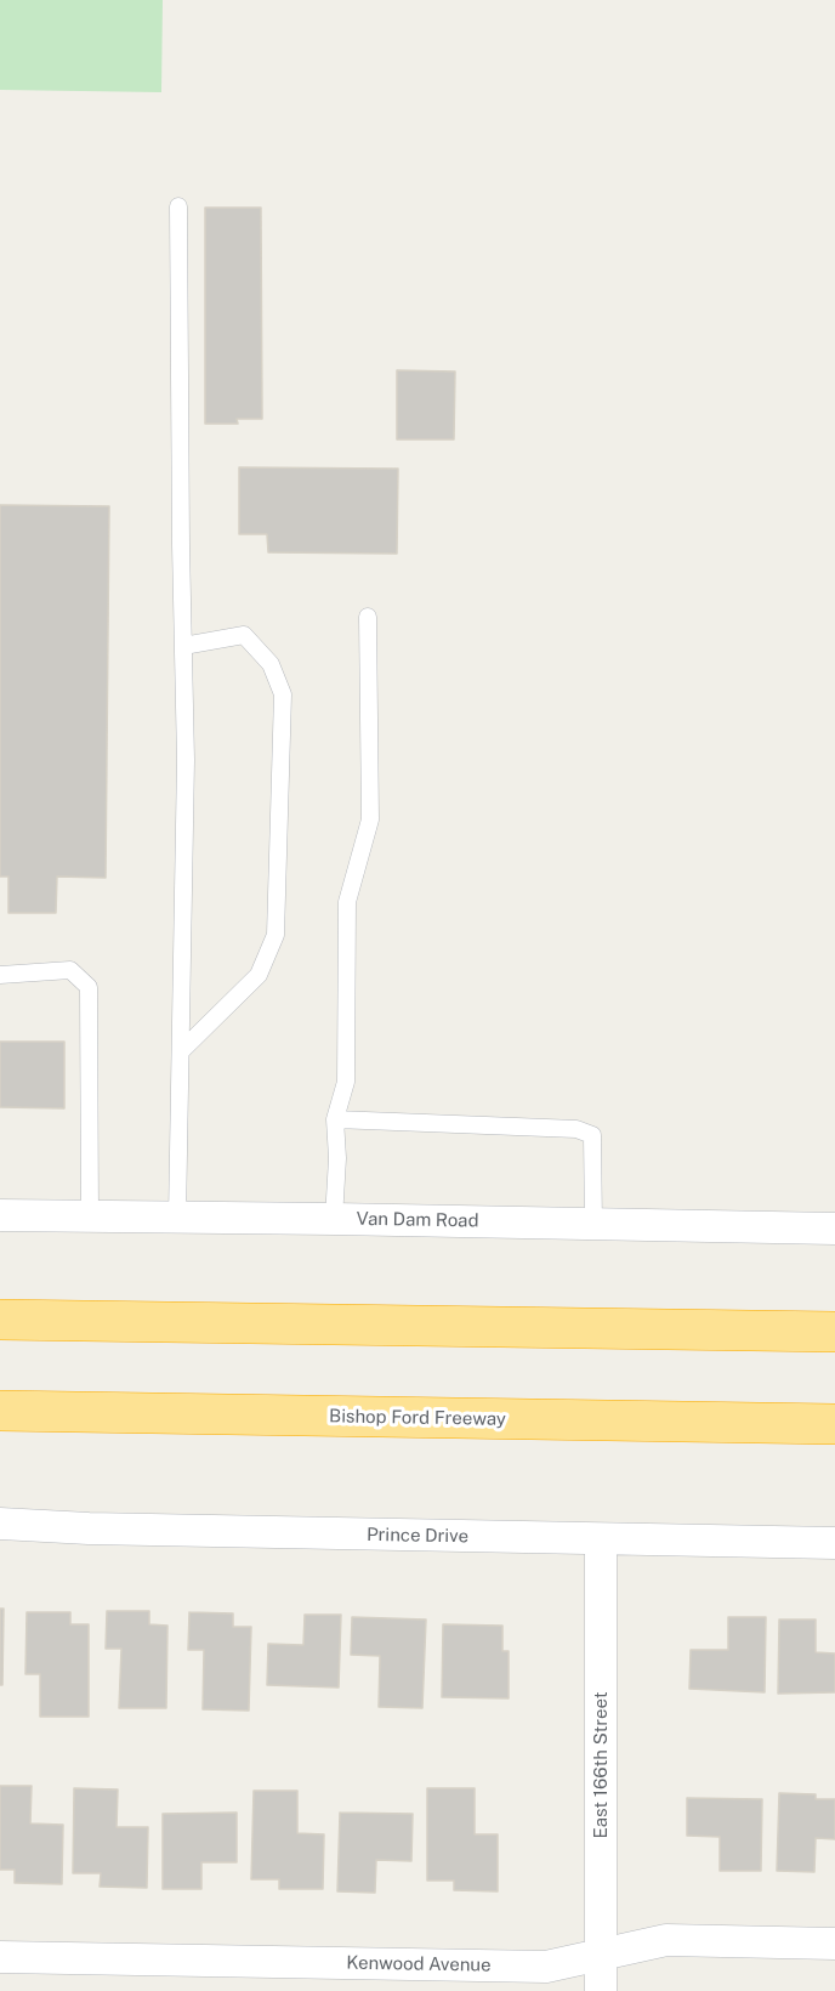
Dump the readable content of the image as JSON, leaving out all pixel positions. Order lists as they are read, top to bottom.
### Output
{
  "streets": {
    "highway": ["Bishop Ford Freeway"],
    "street": [
      "Van Dam Road",
      "Prince Drive",
      "East 166th Street",
      "Kenwood Avenue"
    ]
  },
  "crossings": [
    ["Prince Drive", "East 166th Street"],
    ["East 166th Street", "Kenwood Avenue"]
  ]
}
